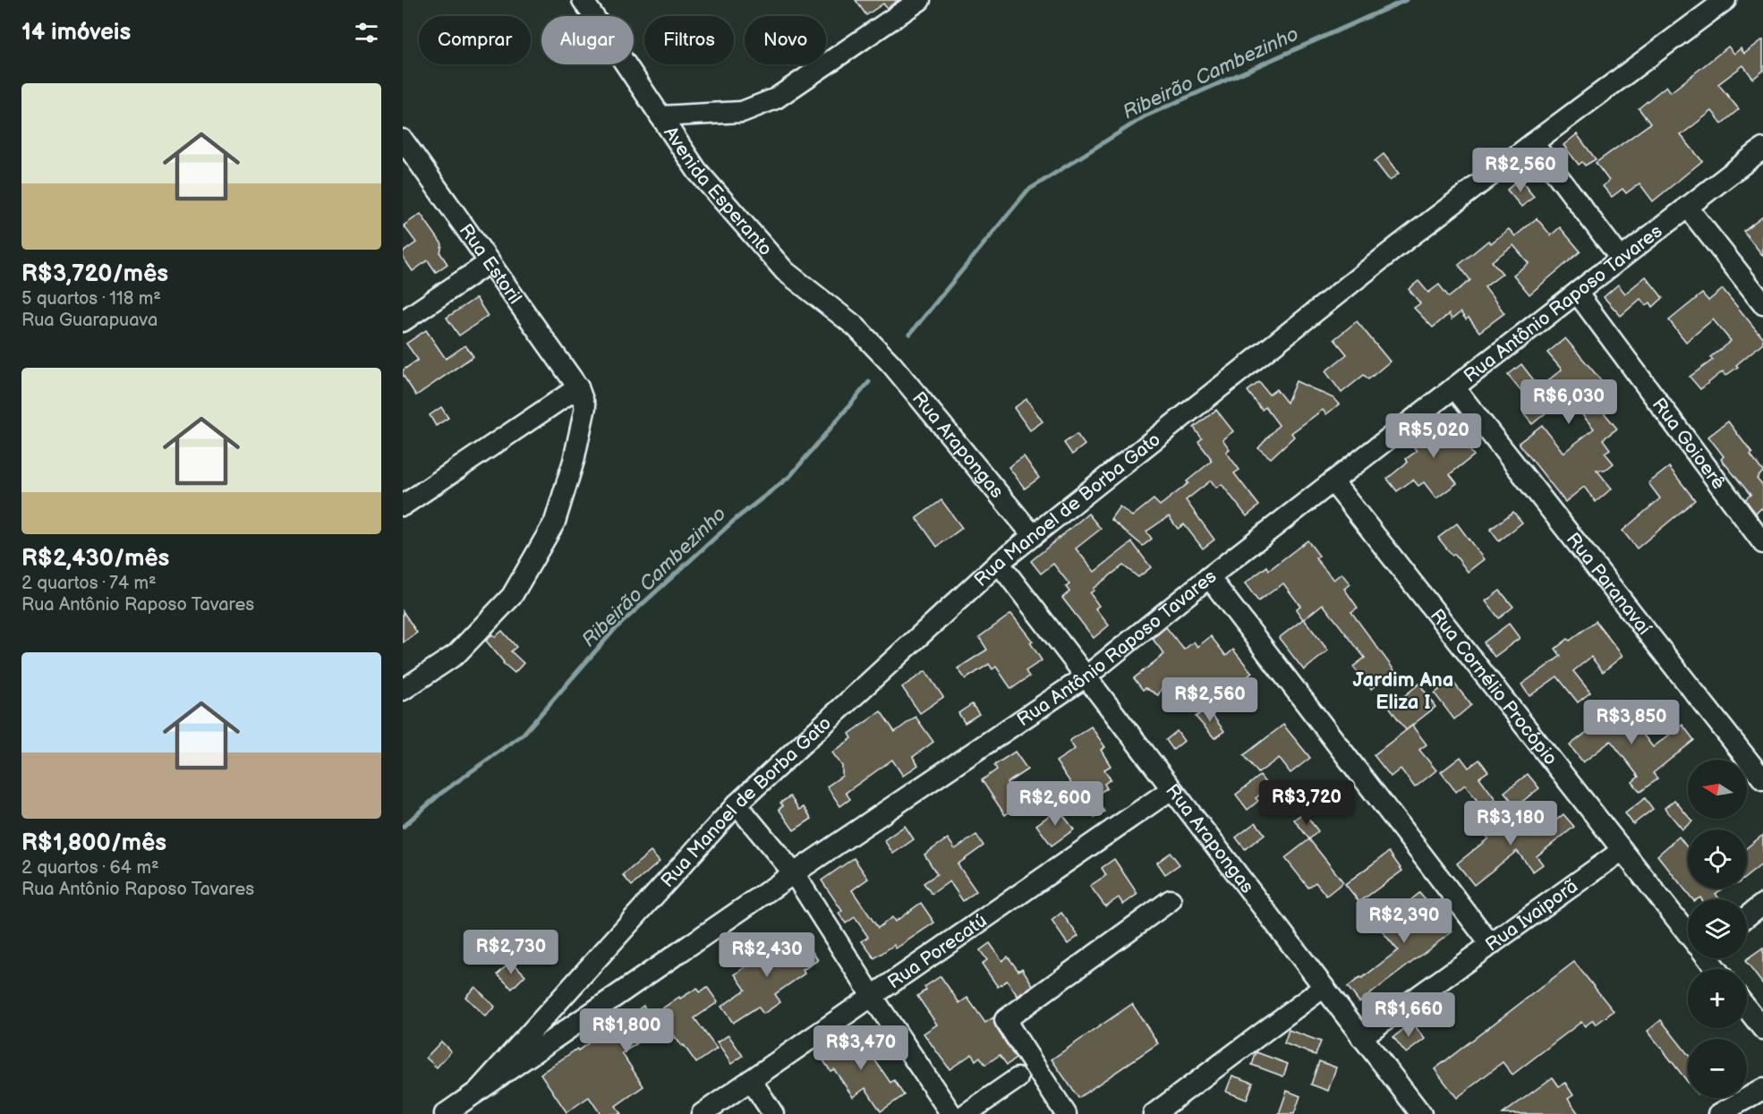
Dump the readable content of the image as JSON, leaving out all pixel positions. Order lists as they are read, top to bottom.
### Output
{
  "streets": {
    "street": [
      "Avenida Esperanto",
      "Rua Estoril",
      "Rua Antônio Raposo Tavares",
      "Rua Goioerê",
      "Rua Arapongas",
      "Rua Manoel de Borba Gato",
      "Rua Paranavaí",
      "Rua Cornélio Procópio",
      "Rua Ivaiporã",
      "Rua Porecatú"
    ]
  },
  "crossings": [
    ["Avenida Esperanto", "Rua Arapongas"],
    ["Rua Antônio Raposo Tavares", "Rua Goioerê"],
    ["Rua Antônio Raposo Tavares", "Rua Arapongas"],
    ["Rua Antônio Raposo Tavares", "Rua Manoel de Borba Gato"],
    ["Rua Antônio Raposo Tavares", "Rua Paranavaí"],
    ["Rua Antônio Raposo Tavares", "Rua Cornélio Procópio"],
    ["Rua Arapongas", "Rua Manoel de Borba Gato"],
    ["Rua Arapongas", "Rua Ivaiporã"],
    ["Rua Arapongas", "Rua Porecatú"],
    ["Rua Cornélio Procópio", "Rua Ivaiporã"]
  ],
  "districts": ["Jardim Ana Eliza I"],
  "water": ["Ribeirão Cambezinho"],
  "north": "left",
  "page": {
    "heading": "14 imóveis",
    "chip": [
      "Comprar",
      "Alugar",
      "Filtros",
      "Novo"
    ],
    "list": [
      {
        "name": "R$3,720/mês",
        "note": "5 quartos · 118 m² · Rua Guarapuava"
      },
      {
        "name": "R$2,430/mês",
        "note": "2 quartos · 74 m² · Rua Antônio Raposo Tavares"
      },
      {
        "name": "R$1,800/mês",
        "note": "2 quartos · 64 m² · Rua Antônio Raposo Tavares"
      }
    ],
    "price": [
      "R$2,560",
      "R$6,030",
      "R$5,020",
      "R$2,560",
      "R$3,850",
      "R$3,720",
      "R$2,600",
      "R$3,180",
      "R$2,390",
      "R$2,730",
      "R$2,430",
      "R$1,660",
      "R$1,800",
      "R$3,470"
    ],
    "map_buttons": ["+", "−"]
  }
}
